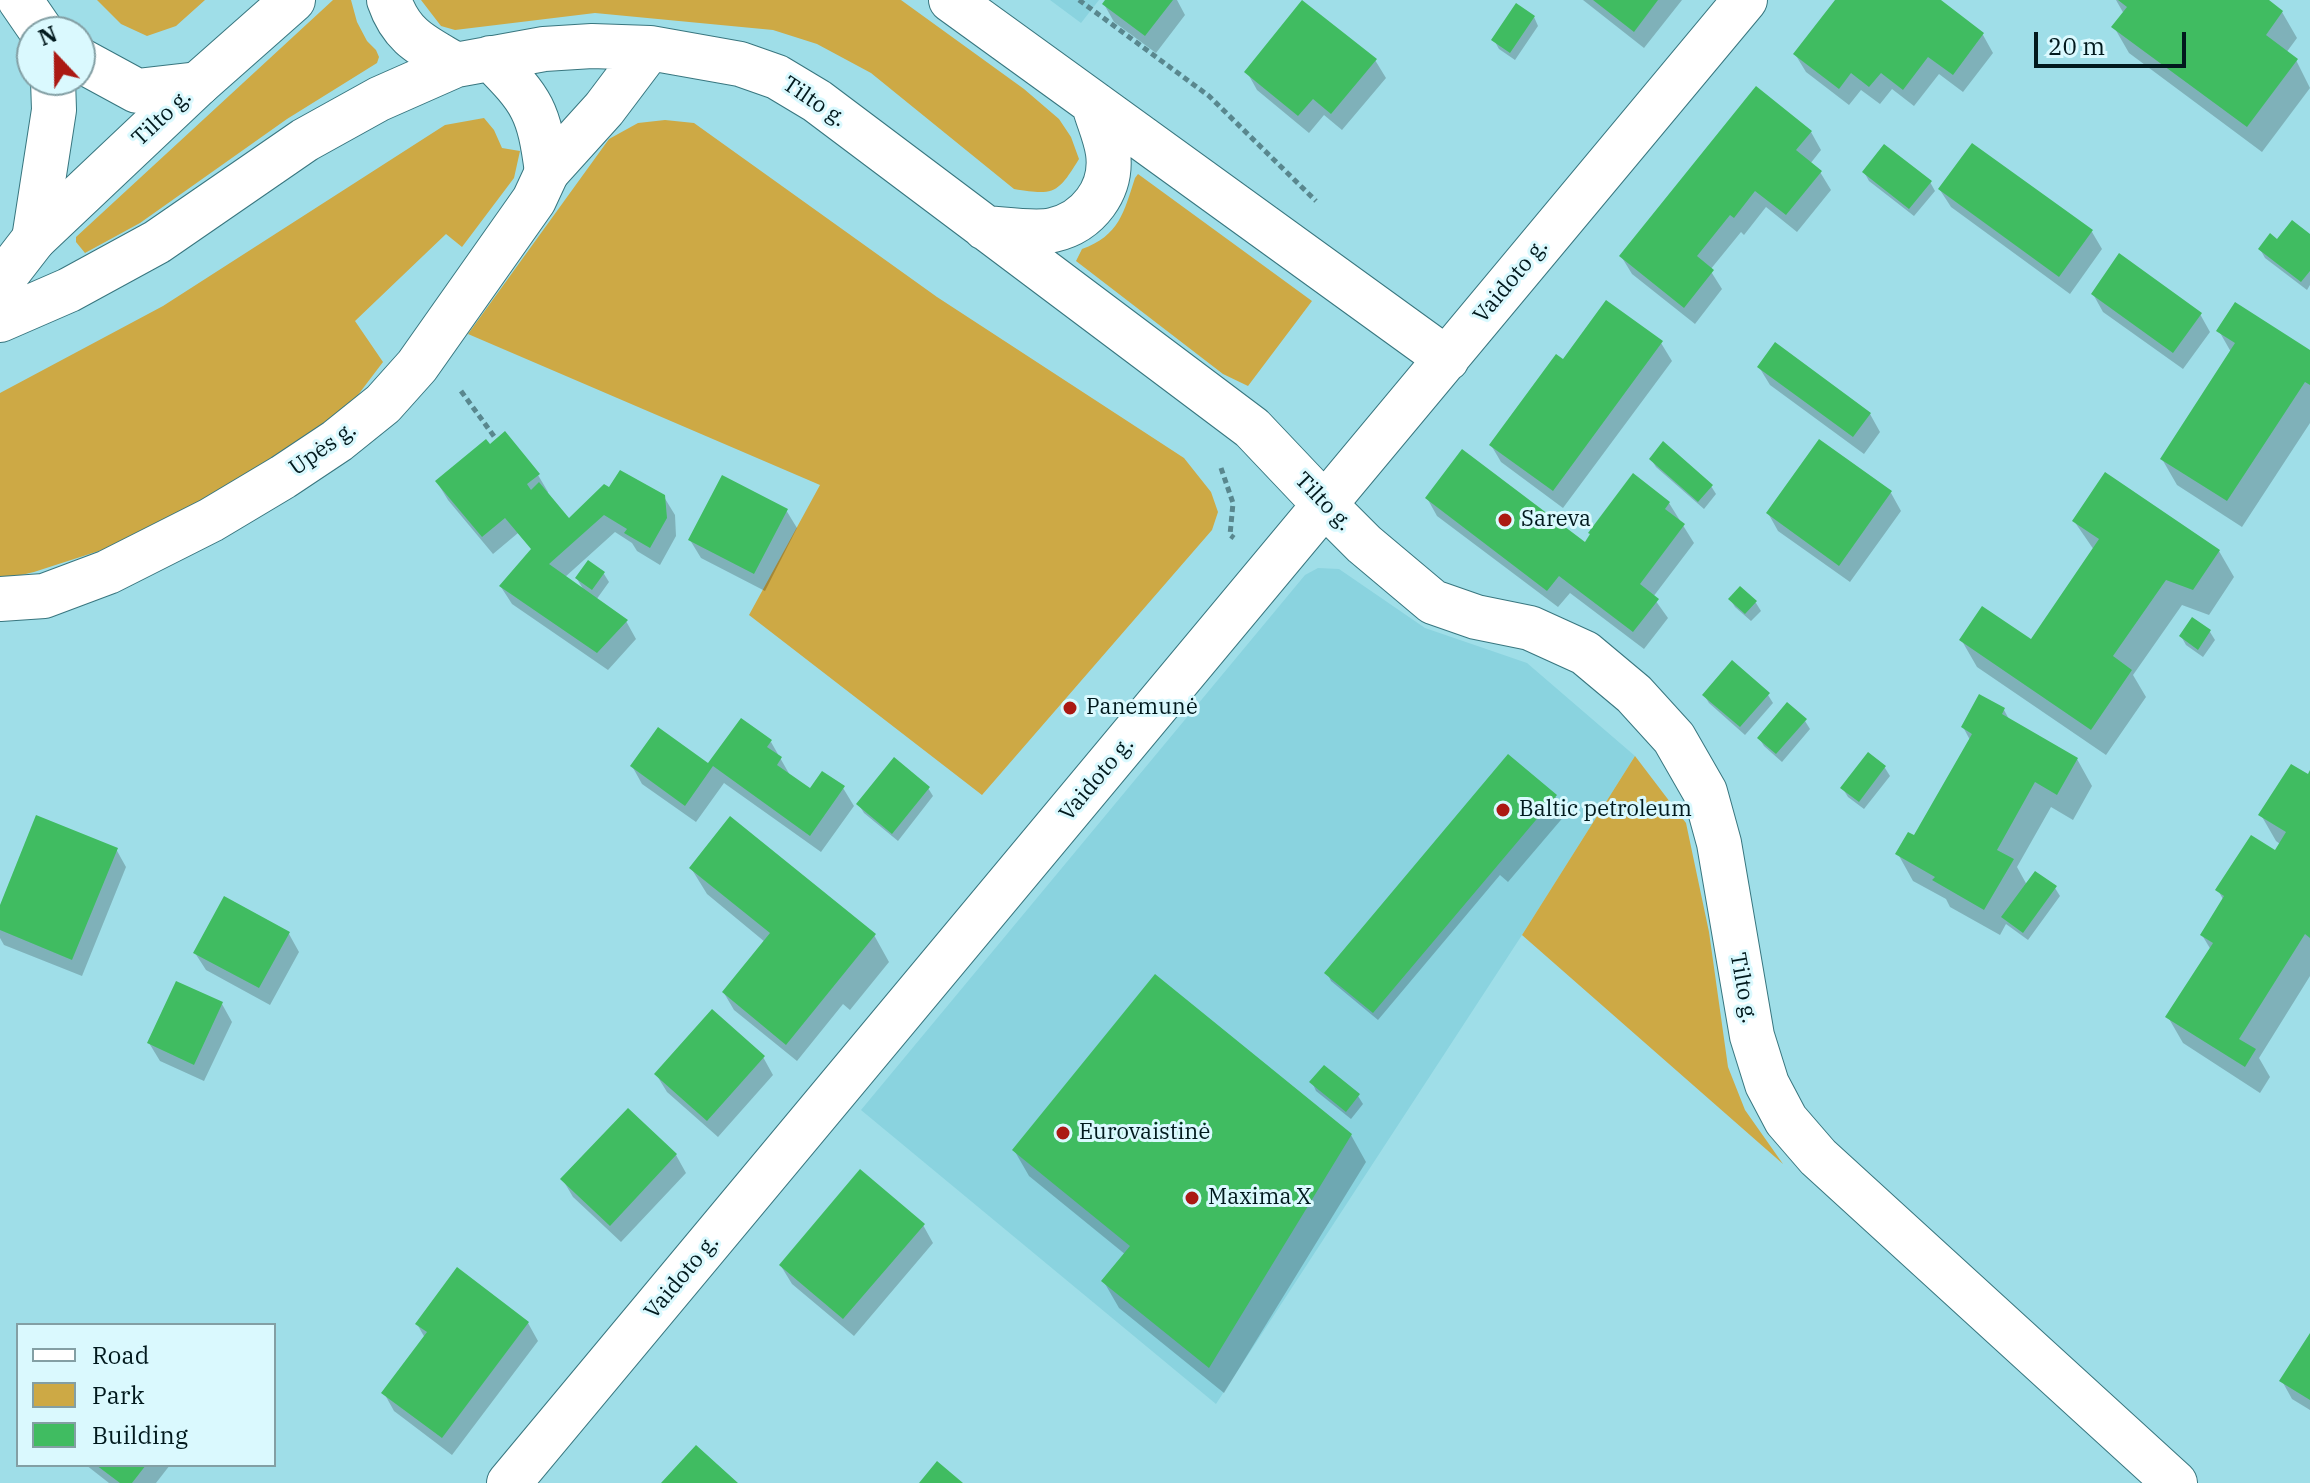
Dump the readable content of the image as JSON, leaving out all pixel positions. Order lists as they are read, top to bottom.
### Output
{
  "streets": {
    "main road": ["Tilto g.", "Vaidoto g.", "Upės g."]
  },
  "crossings": [
    ["Tilto g.", "Vaidoto g."],
    ["Tilto g.", "Upės g."]
  ],
  "places": [
    "Sareva",
    "Panemunė",
    "Baltic petroleum",
    "Eurovaistinė",
    "Maxima X"
  ],
  "legend": ["Road", "Park", "Building"],
  "scale_bar": "20 m",
  "north": "top"
}
